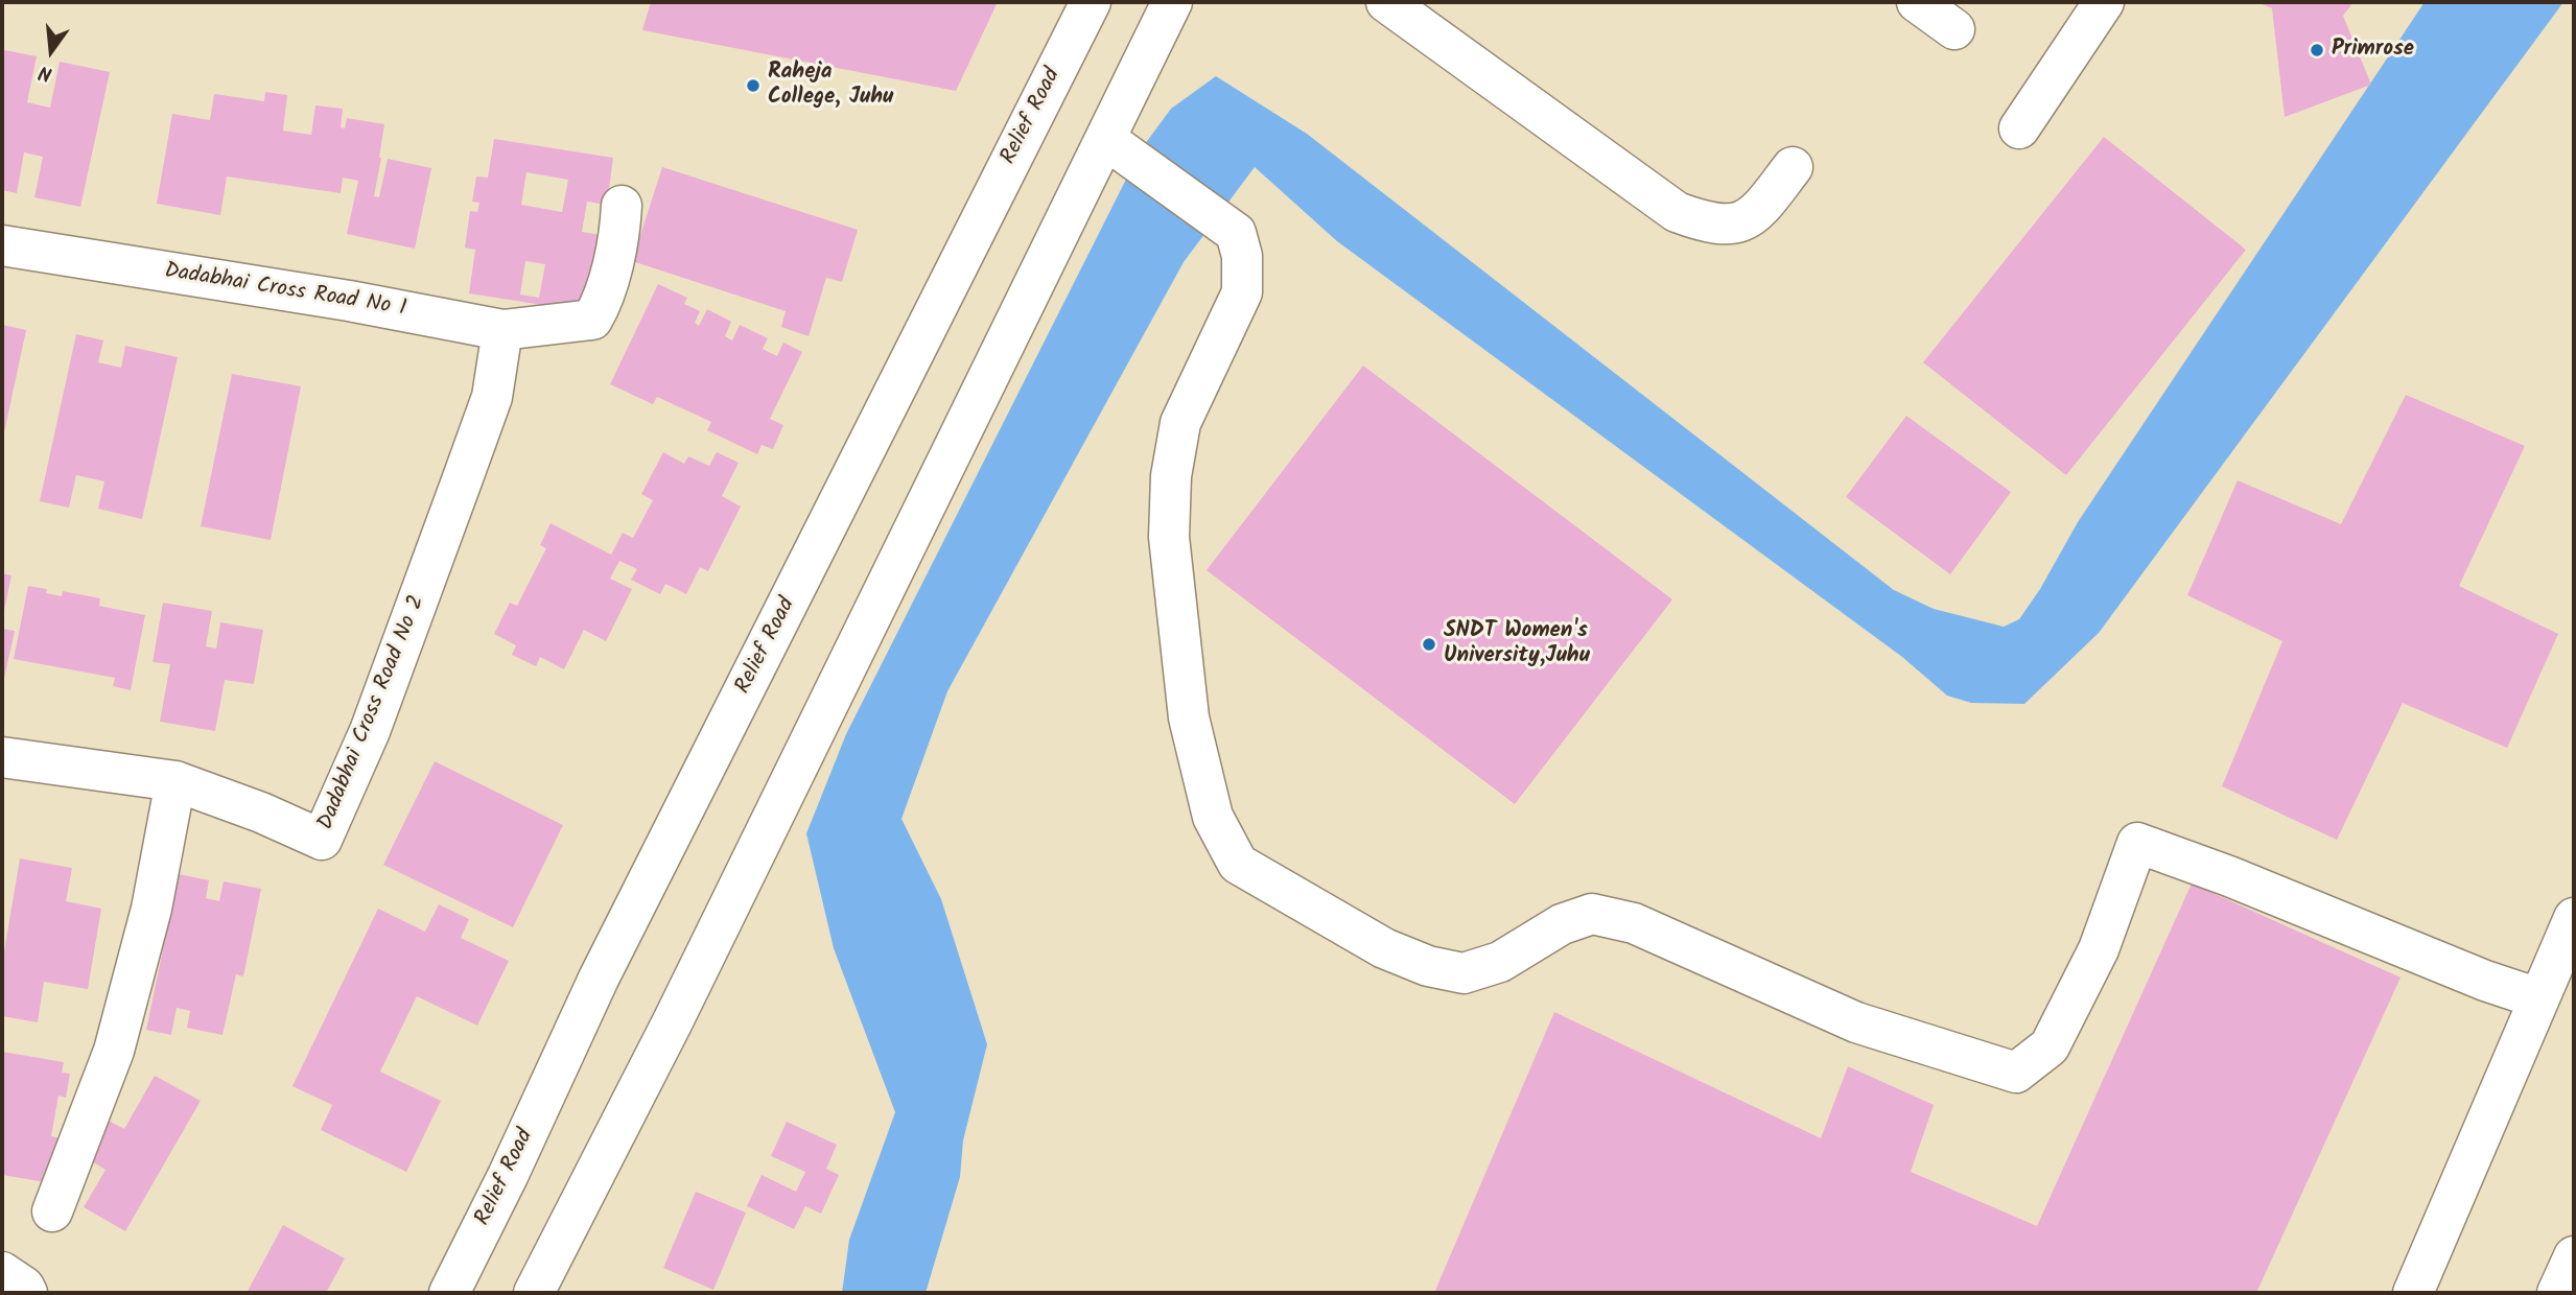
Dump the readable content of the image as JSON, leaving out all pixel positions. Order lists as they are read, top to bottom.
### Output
{
  "streets": {
    "street": ["Relief Road", "Dadabhai Cross Road No 1", "Dadabhai Cross Road No 2"]
  },
  "crossings": [
    ["Dadabhai Cross Road No 1", "Dadabhai Cross Road No 2"]
  ],
  "places": ["Primrose", "Raheja College, Juhu", "SNDT Women's University,Juhu"],
  "north": "bottom"
}
